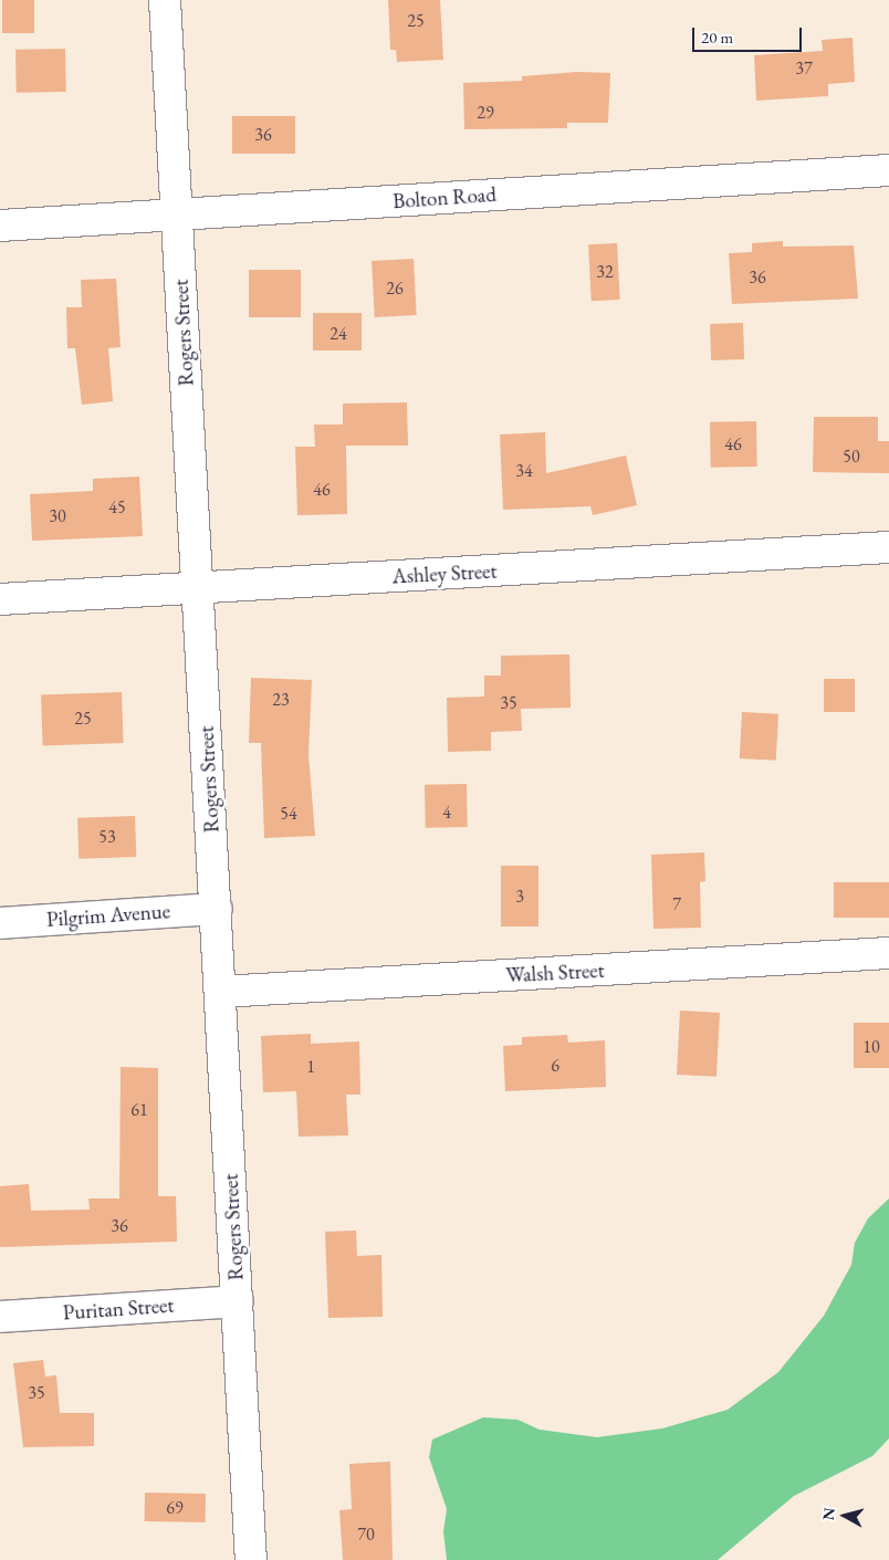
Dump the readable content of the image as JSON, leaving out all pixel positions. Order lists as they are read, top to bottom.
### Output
{
  "streets": {
    "street": [
      "Bolton Road",
      "Rogers Street",
      "Ashley Street",
      "Pilgrim Avenue",
      "Walsh Street",
      "Puritan Street"
    ]
  },
  "crossings": [
    ["Bolton Road", "Rogers Street"],
    ["Rogers Street", "Ashley Street"],
    ["Rogers Street", "Pilgrim Avenue"],
    ["Rogers Street", "Walsh Street"],
    ["Rogers Street", "Puritan Street"]
  ],
  "house_numbers": [
    "25",
    "37",
    "29",
    "36",
    "32",
    "36",
    "26",
    "24",
    "46",
    "50",
    "34",
    "46",
    "45",
    "30",
    "23",
    "35",
    "25",
    "4",
    "54",
    "53",
    "3",
    "7",
    "10",
    "6",
    "1",
    "61",
    "36",
    "35",
    "69",
    "70"
  ],
  "scale_bar": "20 m",
  "north": "left"
}
